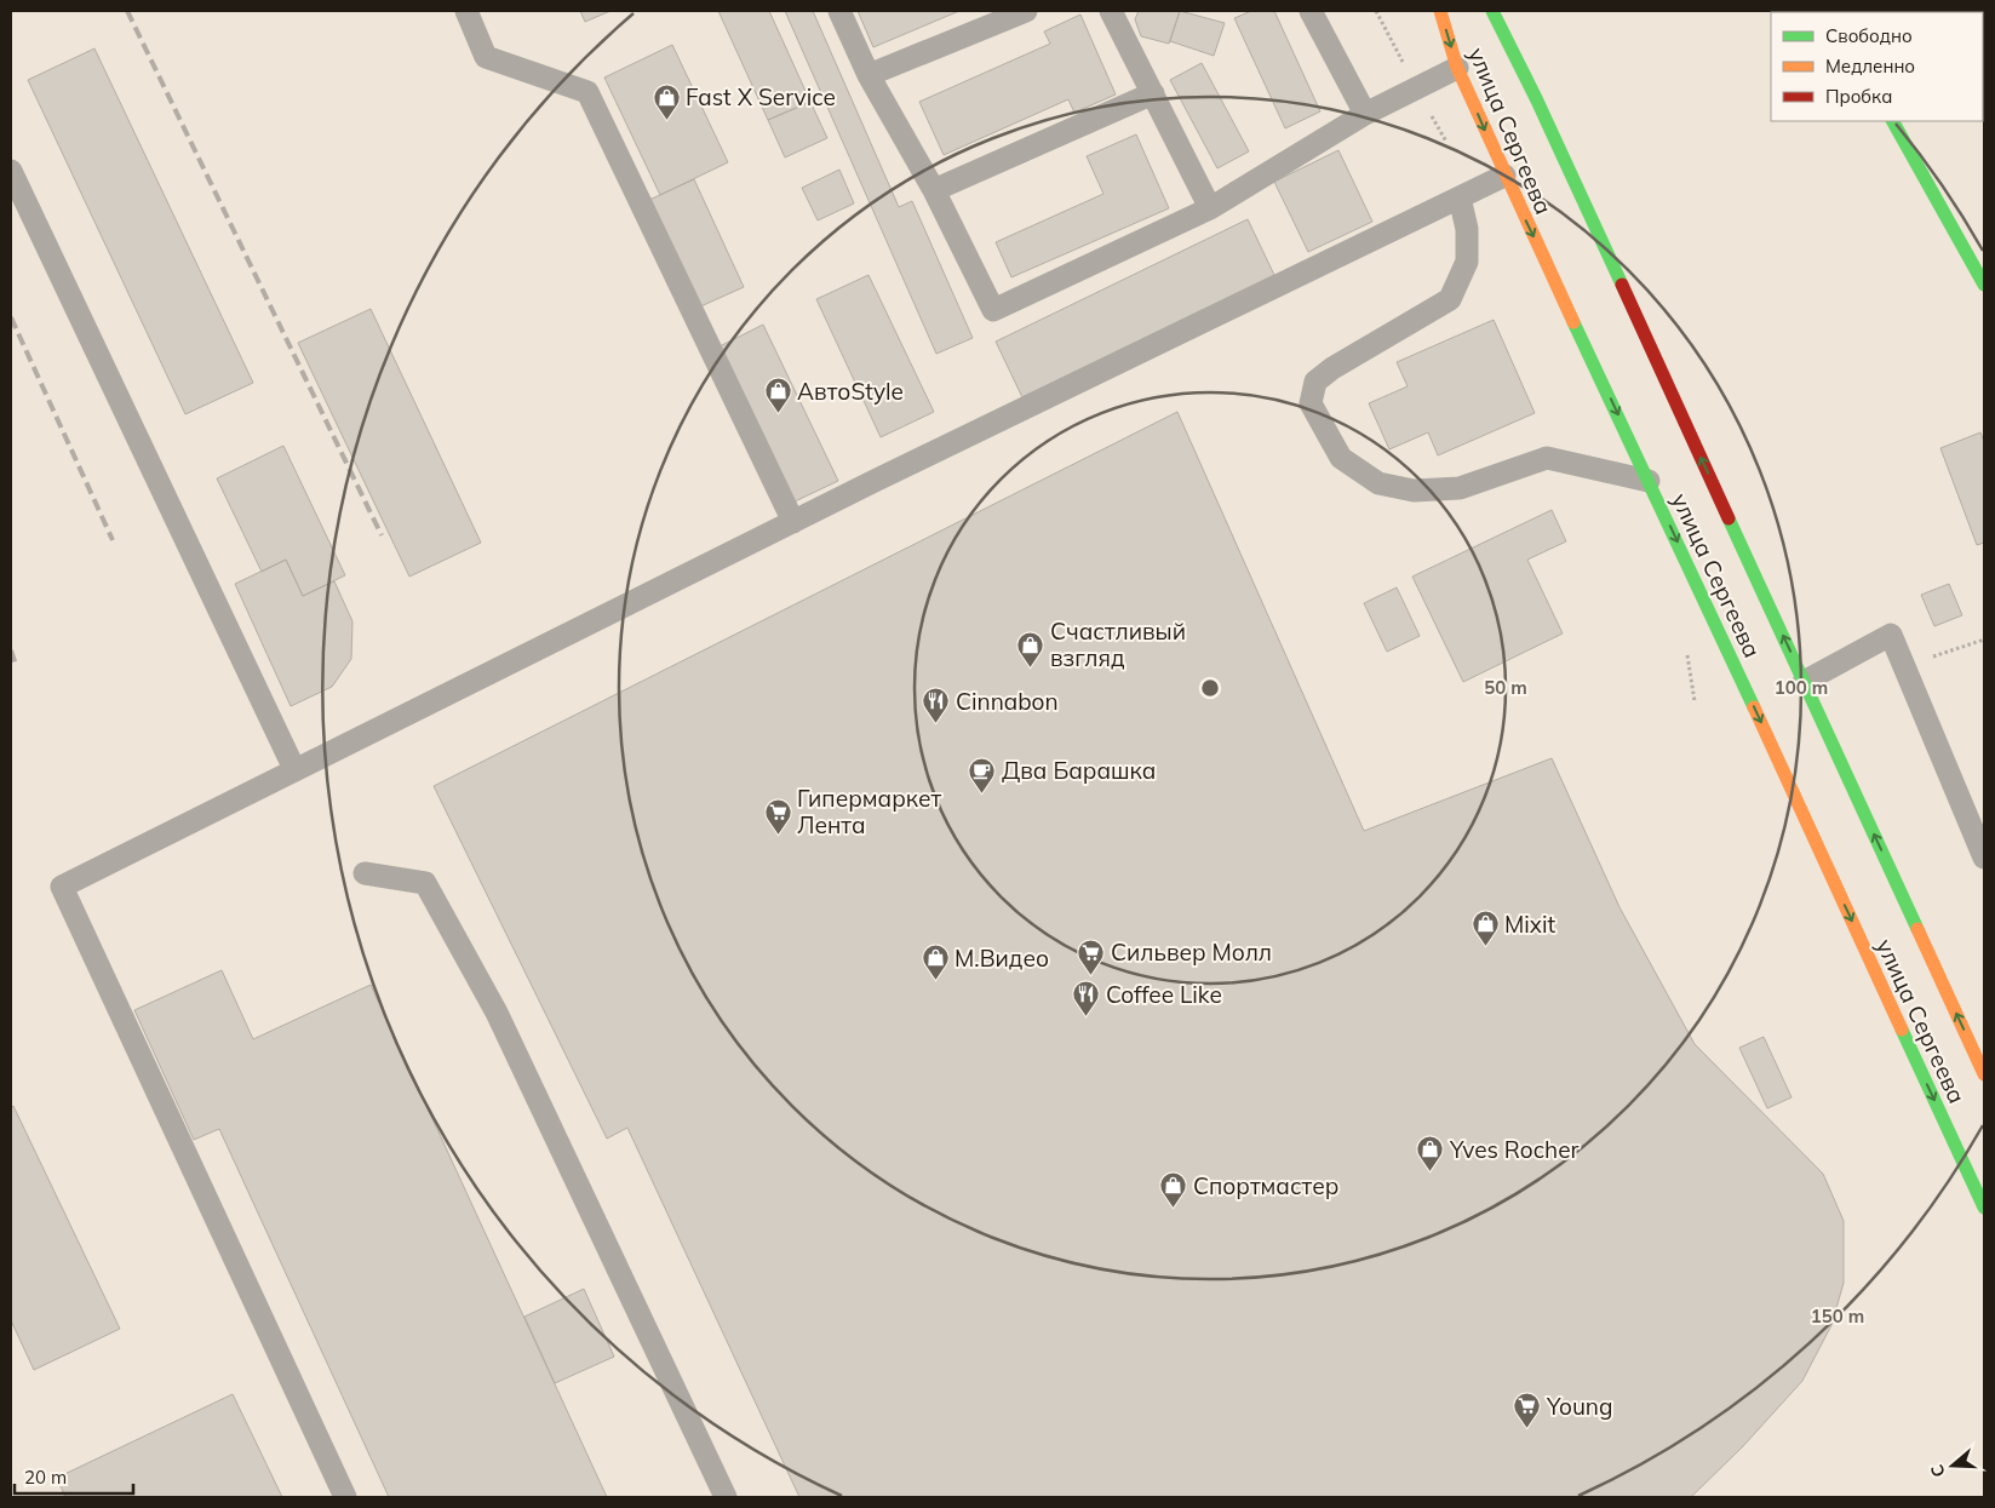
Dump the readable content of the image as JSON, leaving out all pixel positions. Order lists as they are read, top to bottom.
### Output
{
  "streets": {
    "main road": ["улица Сергеева"]
  },
  "places": {
    "shop": [
      "Fast X Service",
      "АвтоStyle",
      "Счастливый взгляд",
      "Mixit",
      "М.Видео",
      "Yves Rocher",
      "Спортмастер"
    ],
    "restaurant": ["Cinnabon", "Coffee Like"],
    "cafe": ["Два Барашка"],
    "supermarket": ["Гипермаркет Лента", "Сильвер Молл", "Young"]
  },
  "legend": ["Свободно", "Медленно", "Пробка"],
  "scale_bar": "20 m",
  "north": "left",
  "rings": ["50 m", "100 m", "150 m"]
}
